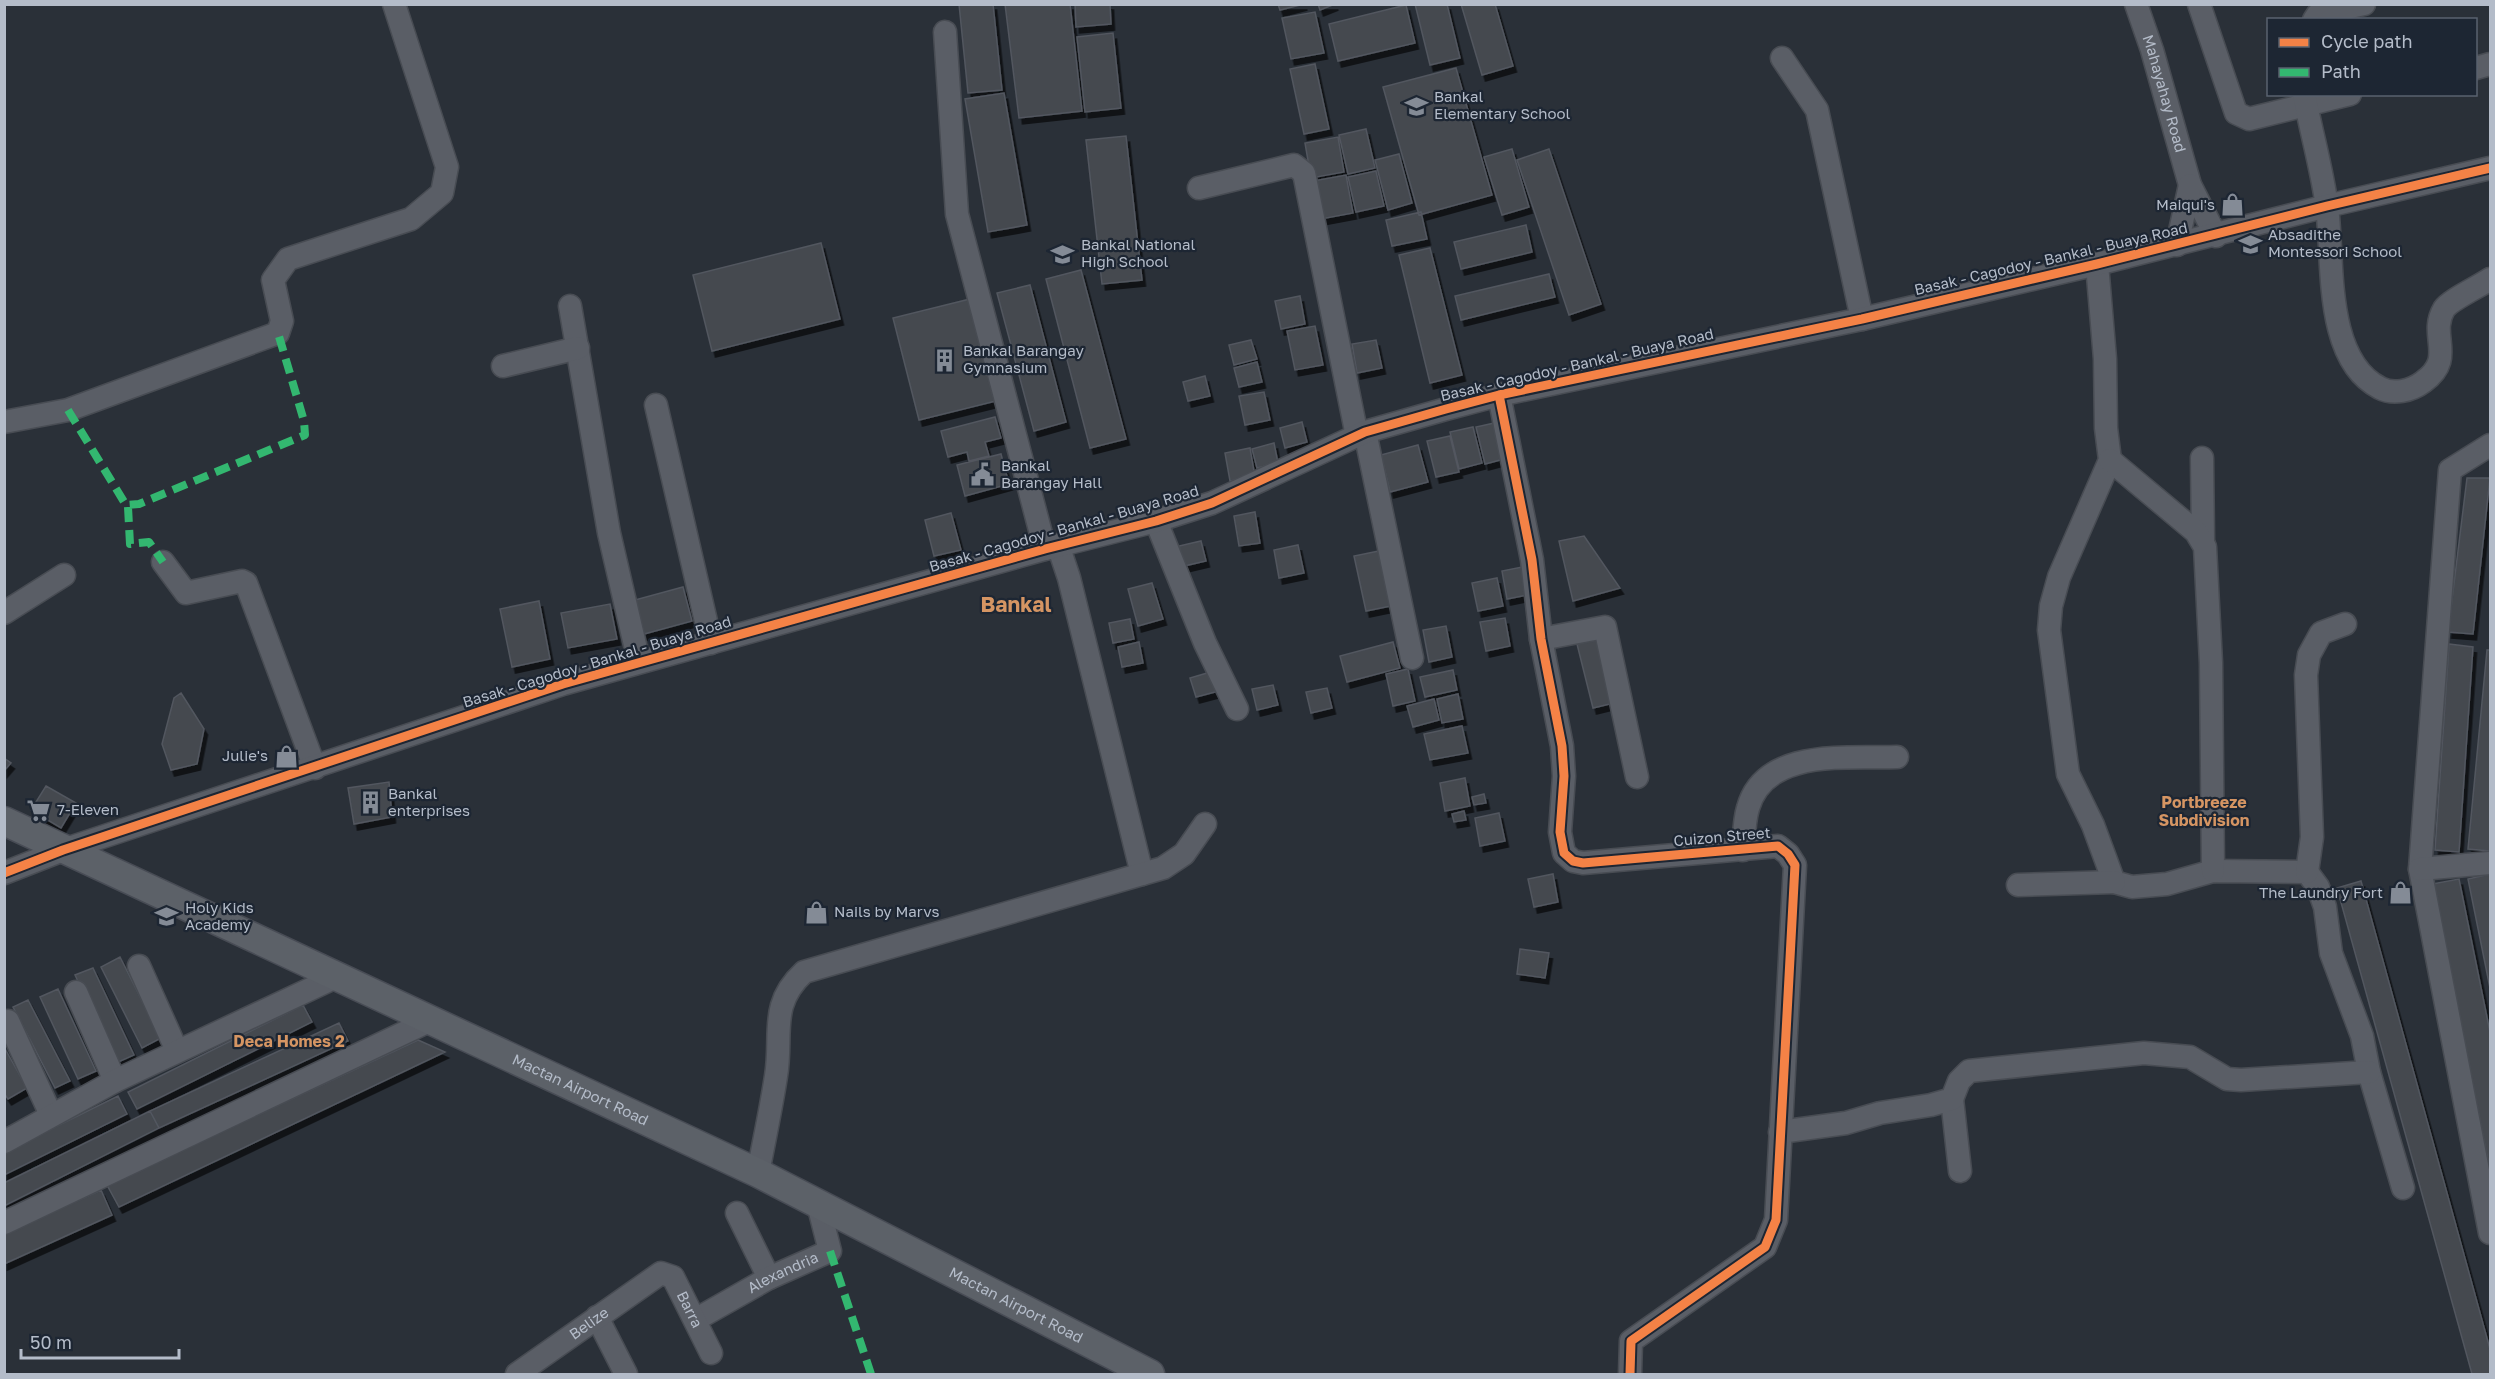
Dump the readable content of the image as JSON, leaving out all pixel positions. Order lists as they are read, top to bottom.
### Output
{
  "streets": {
    "main road": ["Mactan Airport Road"],
    "street": [
      "Mahayahay Road",
      "Basak - Cagodoy - Bankal - Buaya Road",
      "Cuizon Street",
      "Alexandria",
      "Barra",
      "Belize"
    ]
  },
  "crossings": [
    ["Mahayahay Road", "Basak - Cagodoy - Bankal - Buaya Road"],
    ["Basak - Cagodoy - Bankal - Buaya Road", "Cuizon Street"],
    ["Basak - Cagodoy - Bankal - Buaya Road", "Mactan Airport Road"],
    ["Mactan Airport Road", "Alexandria"],
    ["Alexandria", "Barra"],
    ["Barra", "Belize"]
  ],
  "districts": ["Bankal", "Portbreeze Subdivision", "Deca Homes 2"],
  "places": {
    "school or university": [
      "Bankal Elementary School",
      "Absadithe Montessori School",
      "Bankal National High School",
      "Holy Kids Academy"
    ],
    "shop": [
      "Maiqui's",
      "Julie's",
      "The Laundry Fort",
      "Nails by Marvs"
    ],
    "building": ["Bankal Barangay Gymnasium", "Bankal enterprises"],
    "public building": ["Bankal Barangay Hall"],
    "supermarket": ["7-Eleven"]
  },
  "legend": ["Cycle path", "Path"],
  "scale_bar": "50 m"
}
